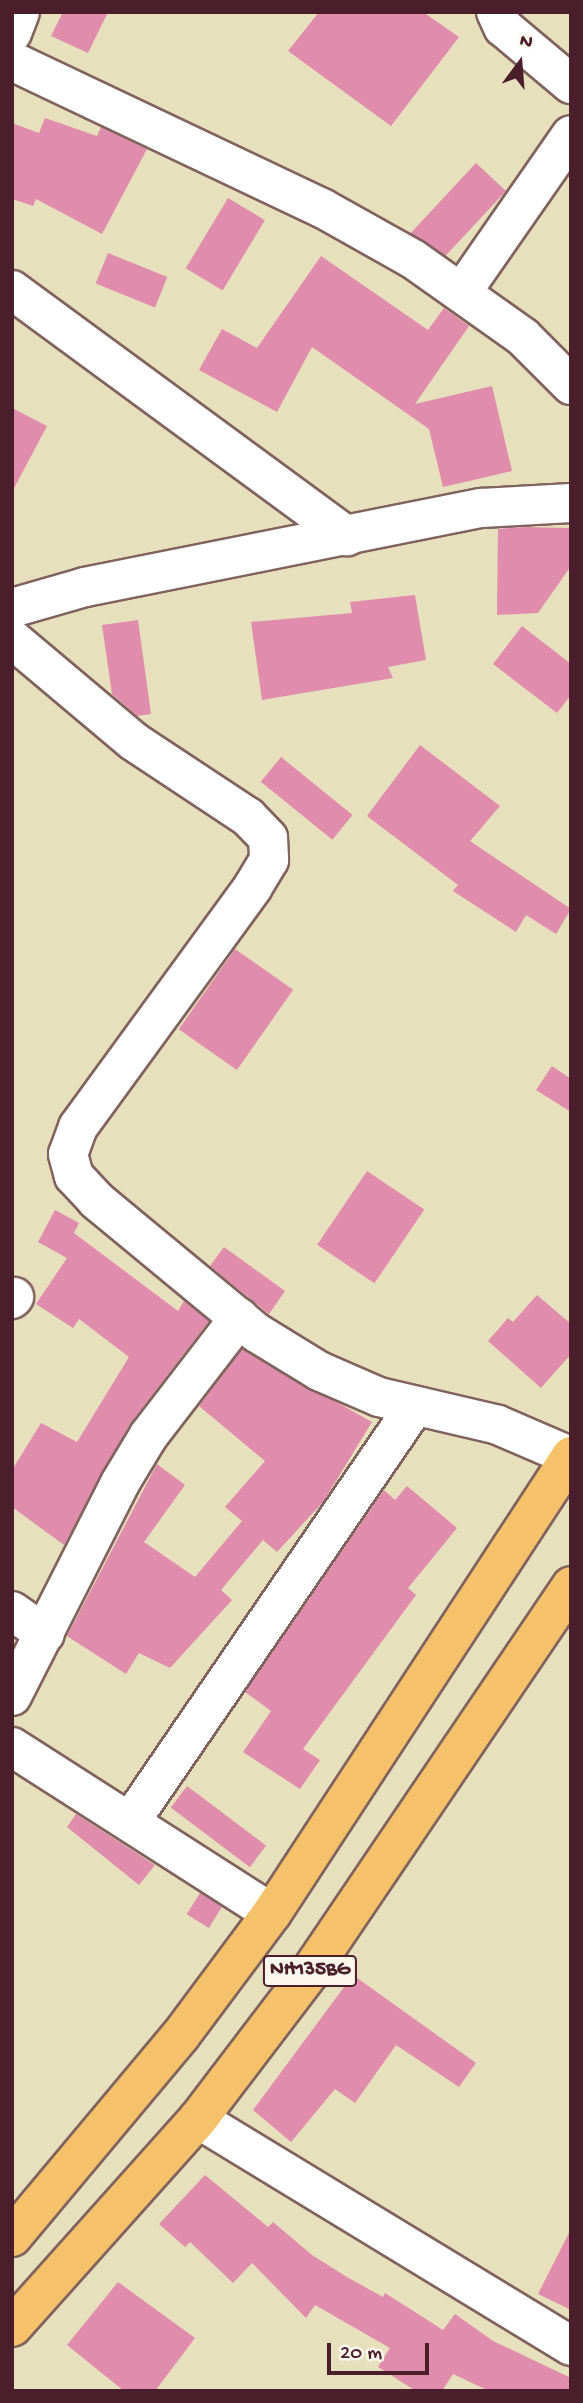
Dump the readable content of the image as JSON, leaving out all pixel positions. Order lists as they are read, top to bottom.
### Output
{
  "streets": {
    "highway": ["NH135BG"]
  },
  "scale_bar": "20 m",
  "north": "top"
}
